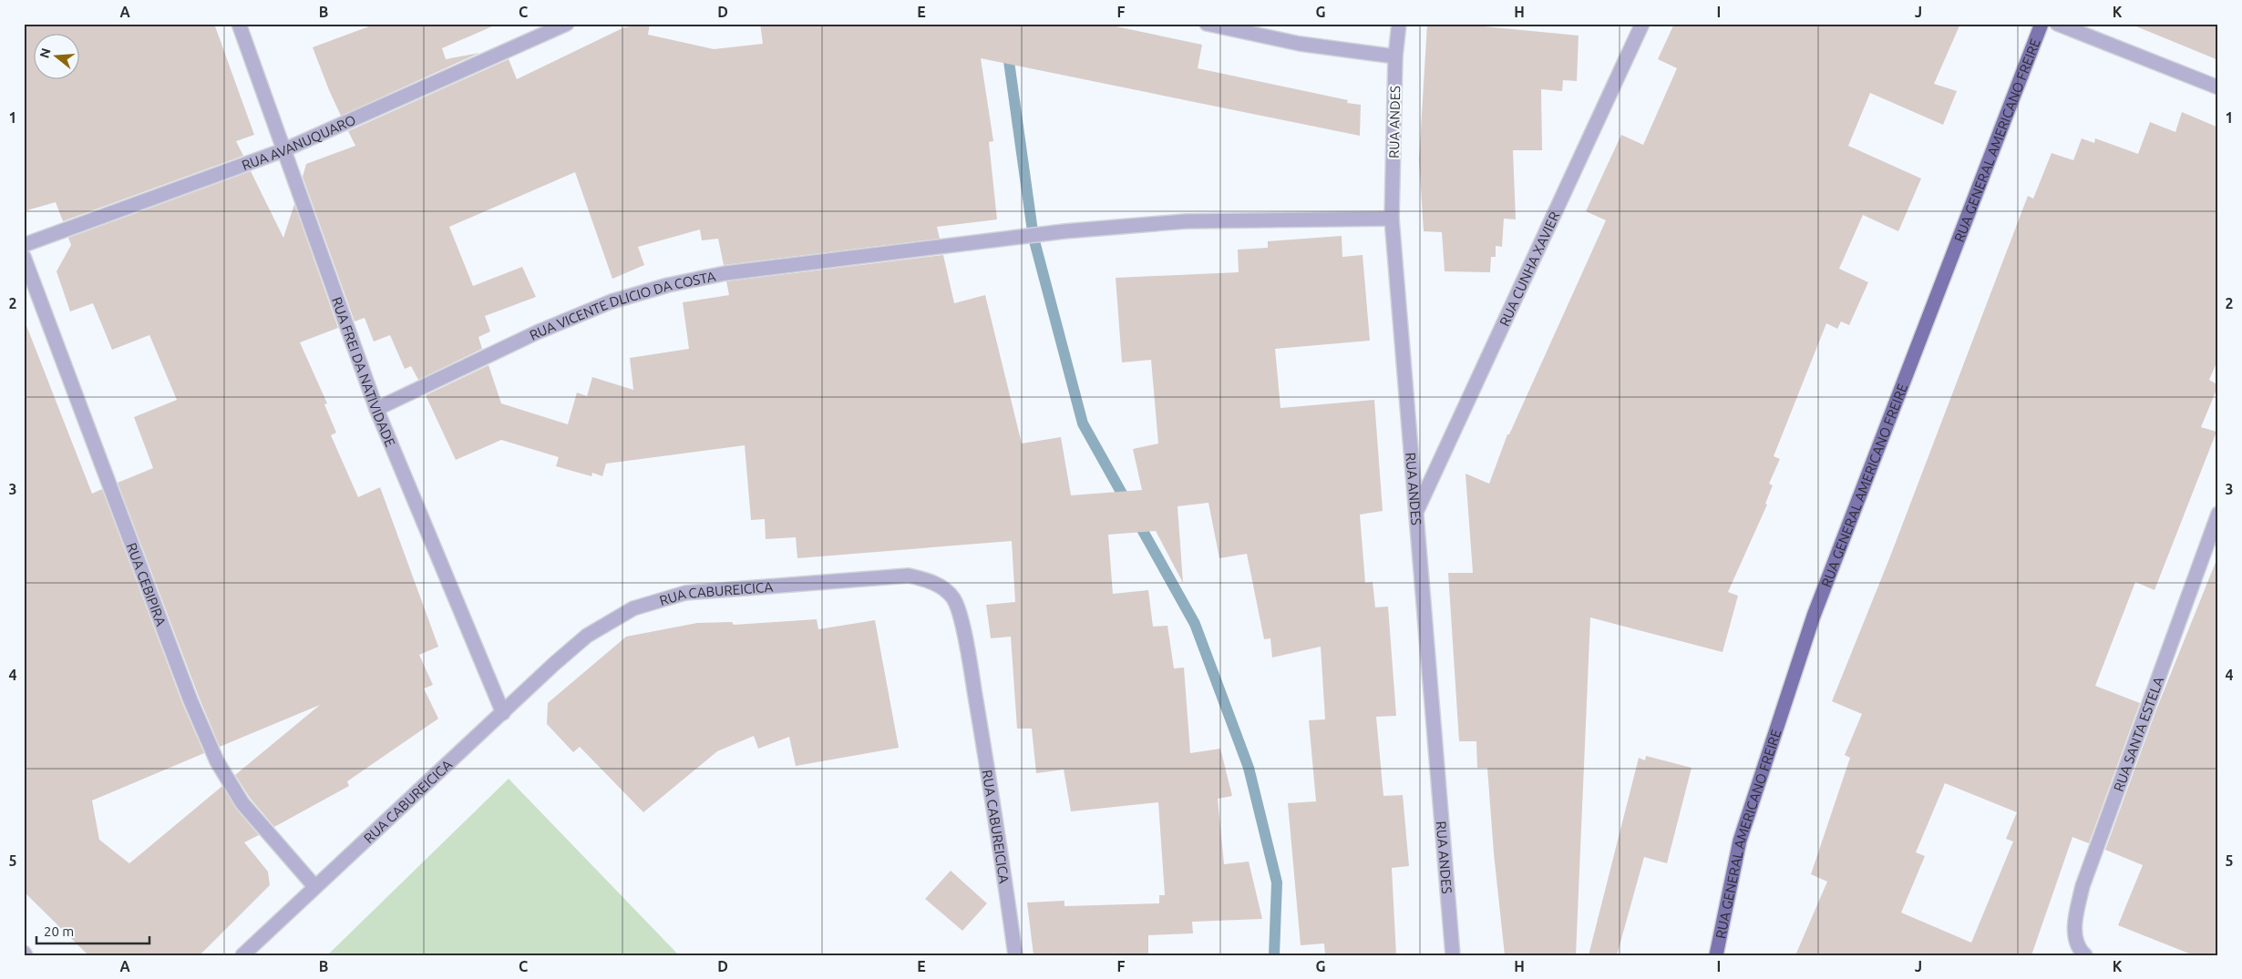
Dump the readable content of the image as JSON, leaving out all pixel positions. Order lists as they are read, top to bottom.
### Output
{
  "streets": {
    "main road": ["RUA GENERAL AMERICANO FREIRE"],
    "street": [
      "RUA ANDES",
      "RUA AVANUQUARO",
      "RUA CUNHA XAVIER",
      "RUA VICENTE DLICIO DA COSTA",
      "RUA FREI DA NATIVIDADE",
      "RUA CEBIPIRA",
      "RUA CABUREICICA",
      "RUA SANTA ESTELA"
    ]
  },
  "crossings": [
    ["RUA ANDES", "RUA CUNHA XAVIER"],
    ["RUA ANDES", "RUA VICENTE DLICIO DA COSTA"],
    ["RUA AVANUQUARO", "RUA FREI DA NATIVIDADE"],
    ["RUA VICENTE DLICIO DA COSTA", "RUA FREI DA NATIVIDADE"],
    ["RUA FREI DA NATIVIDADE", "RUA CABUREICICA"],
    ["RUA CEBIPIRA", "RUA CABUREICICA"]
  ],
  "scale_bar": "20 m",
  "north": "left",
  "grid": {
    "columns": [
      "A",
      "B",
      "C",
      "D",
      "E",
      "F",
      "G",
      "H",
      "I",
      "J",
      "K"
    ],
    "rows": [
      "1",
      "2",
      "3",
      "4",
      "5"
    ]
  }
}
